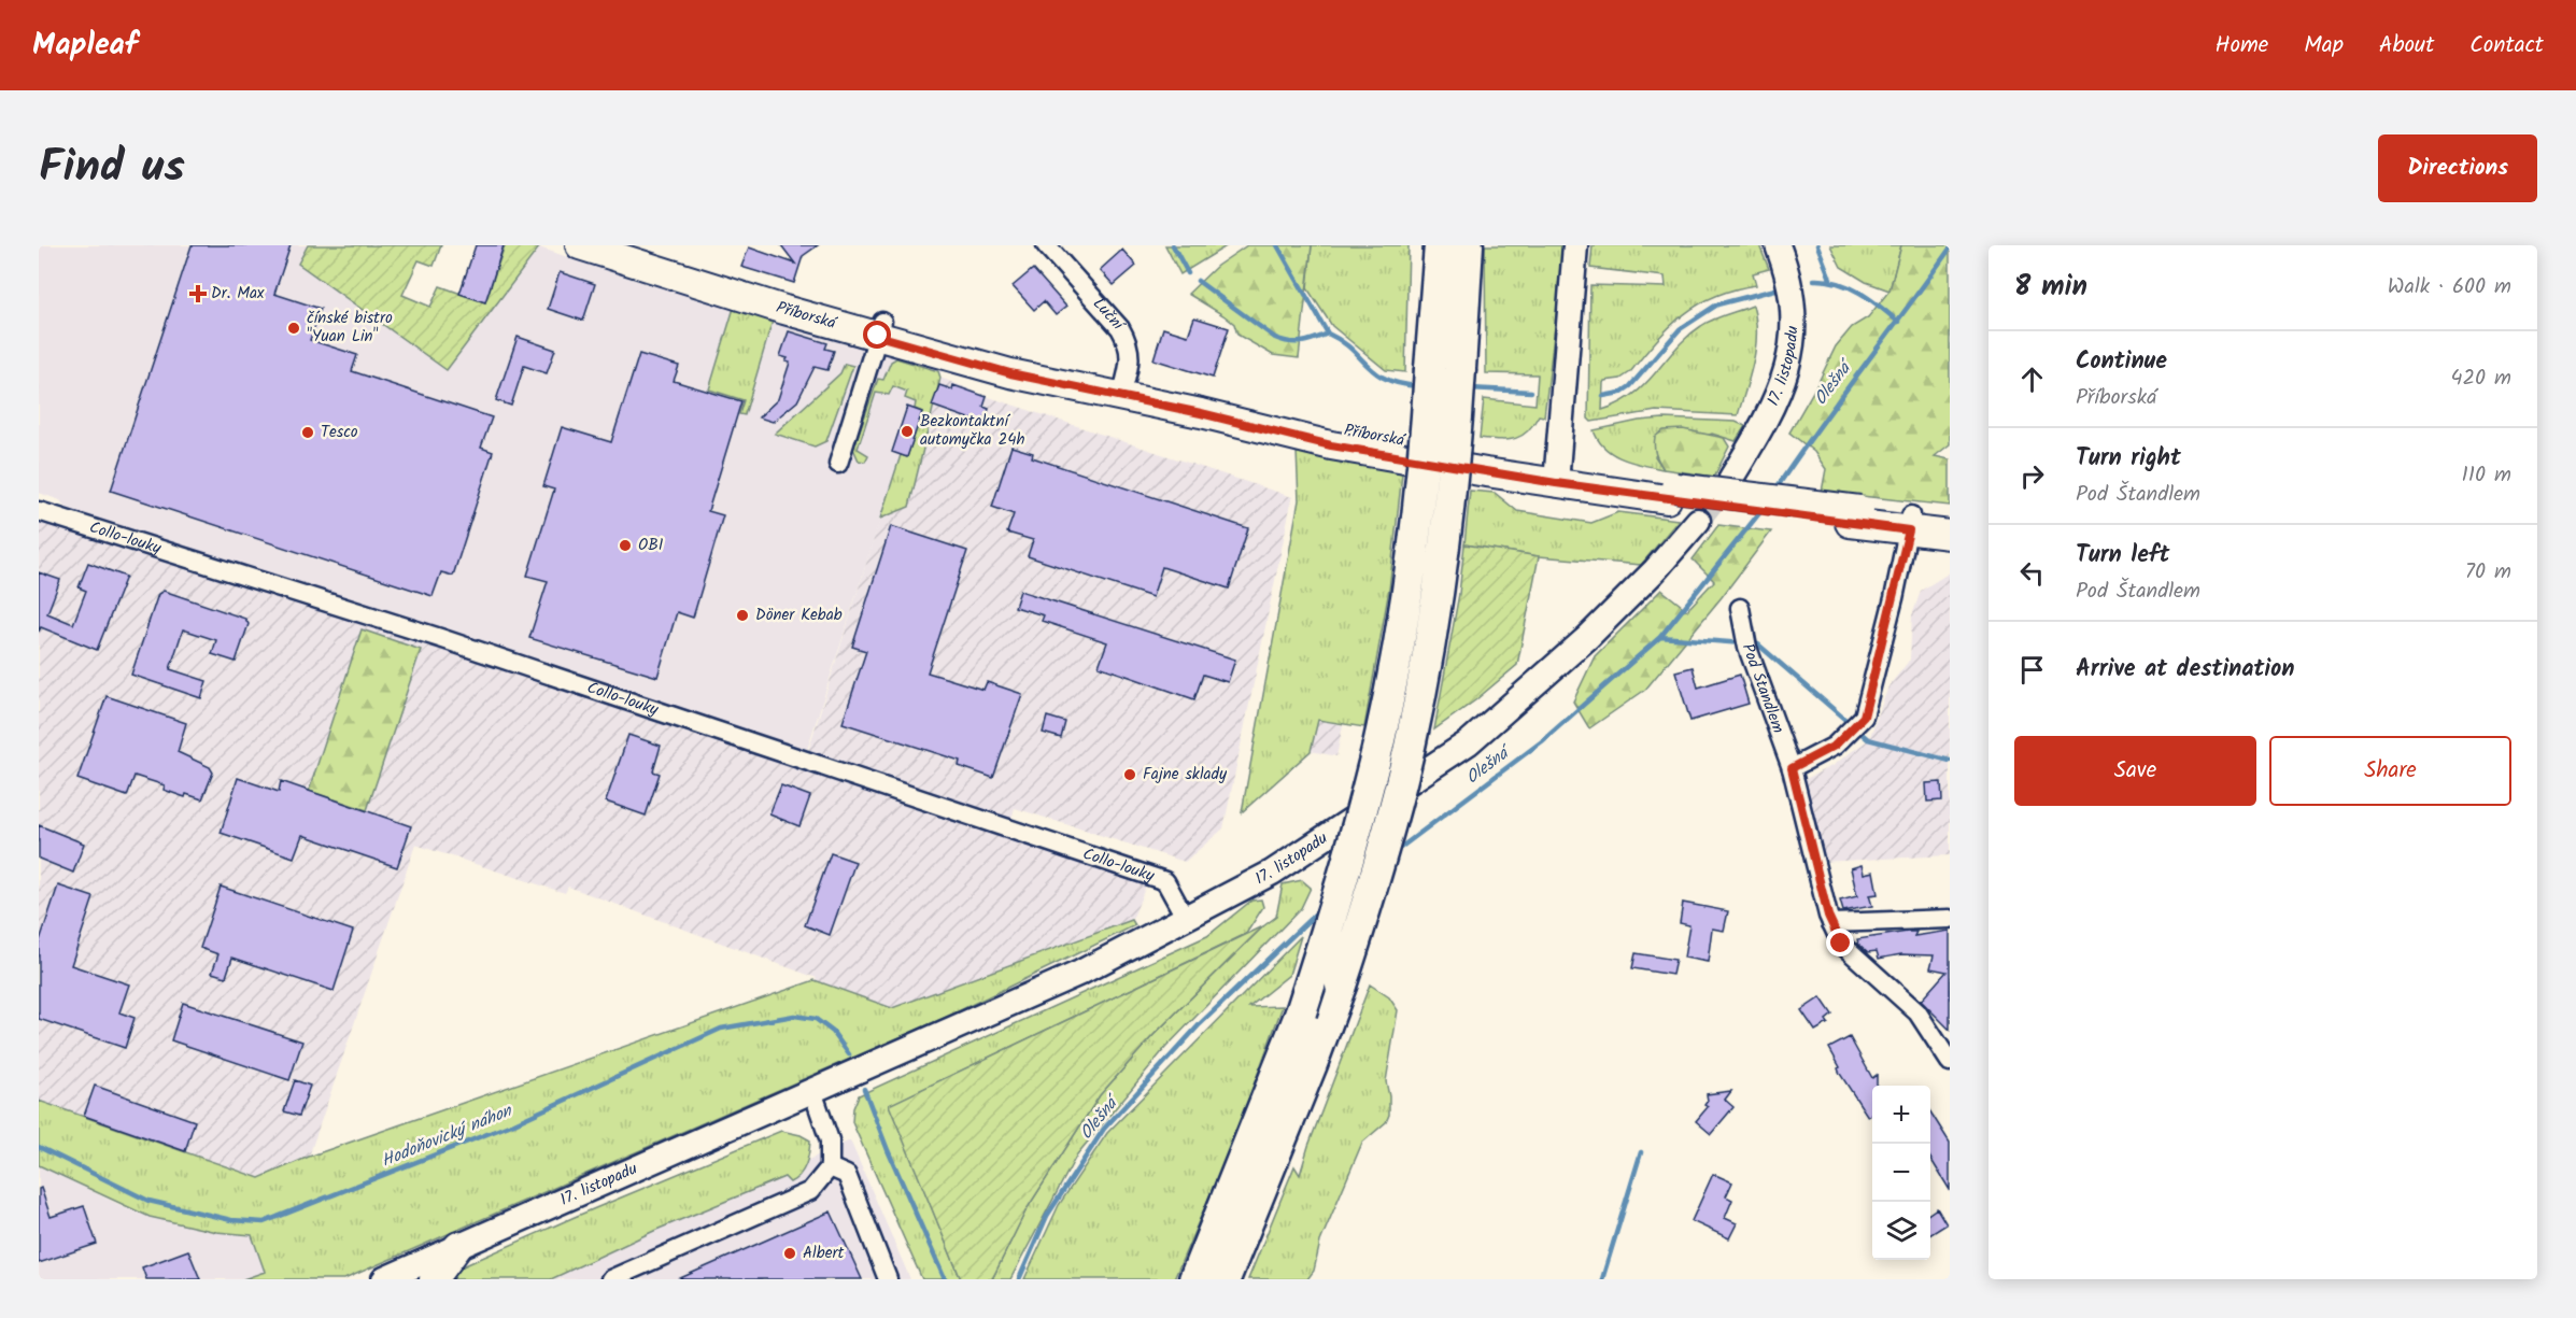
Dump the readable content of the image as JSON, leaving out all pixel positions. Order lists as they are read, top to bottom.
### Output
{
  "streets": {
    "main road": ["Příborská", "17. listopadu"],
    "street": ["Luční", "Collo-louky", "Pod Štandlem"]
  },
  "crossings": [
    ["Luční", "Příborská"],
    ["17. listopadu", "Collo-louky"]
  ],
  "water": ["Olešná", "Hodoňovický náhon"],
  "places": {
    "health": ["Dr. Max"],
    "other": [
      "čínské bistro \"Yuan Lin\"",
      "Bezkontaktní automyčka 24h",
      "Tesco",
      "OBI",
      "Döner Kebab",
      "Fajne sklady",
      "Albert"
    ]
  },
  "page": {
    "header": "Mapleaf",
    "nav": [
      "Home",
      "Map",
      "About",
      "Contact"
    ],
    "title": "Find us",
    "buttons": [
      "Directions",
      ["Save", "Share"]
    ],
    "heading": ["8 min", "Walk · 600 m"],
    "list": [
      ["Continue", "Příborská", "420 m"],
      ["Turn right", "Pod Štandlem", "110 m"],
      ["Turn left", "Pod Štandlem", "70 m"],
      "Arrive at destination"
    ],
    "map_buttons": ["+", "−"]
  }
}
